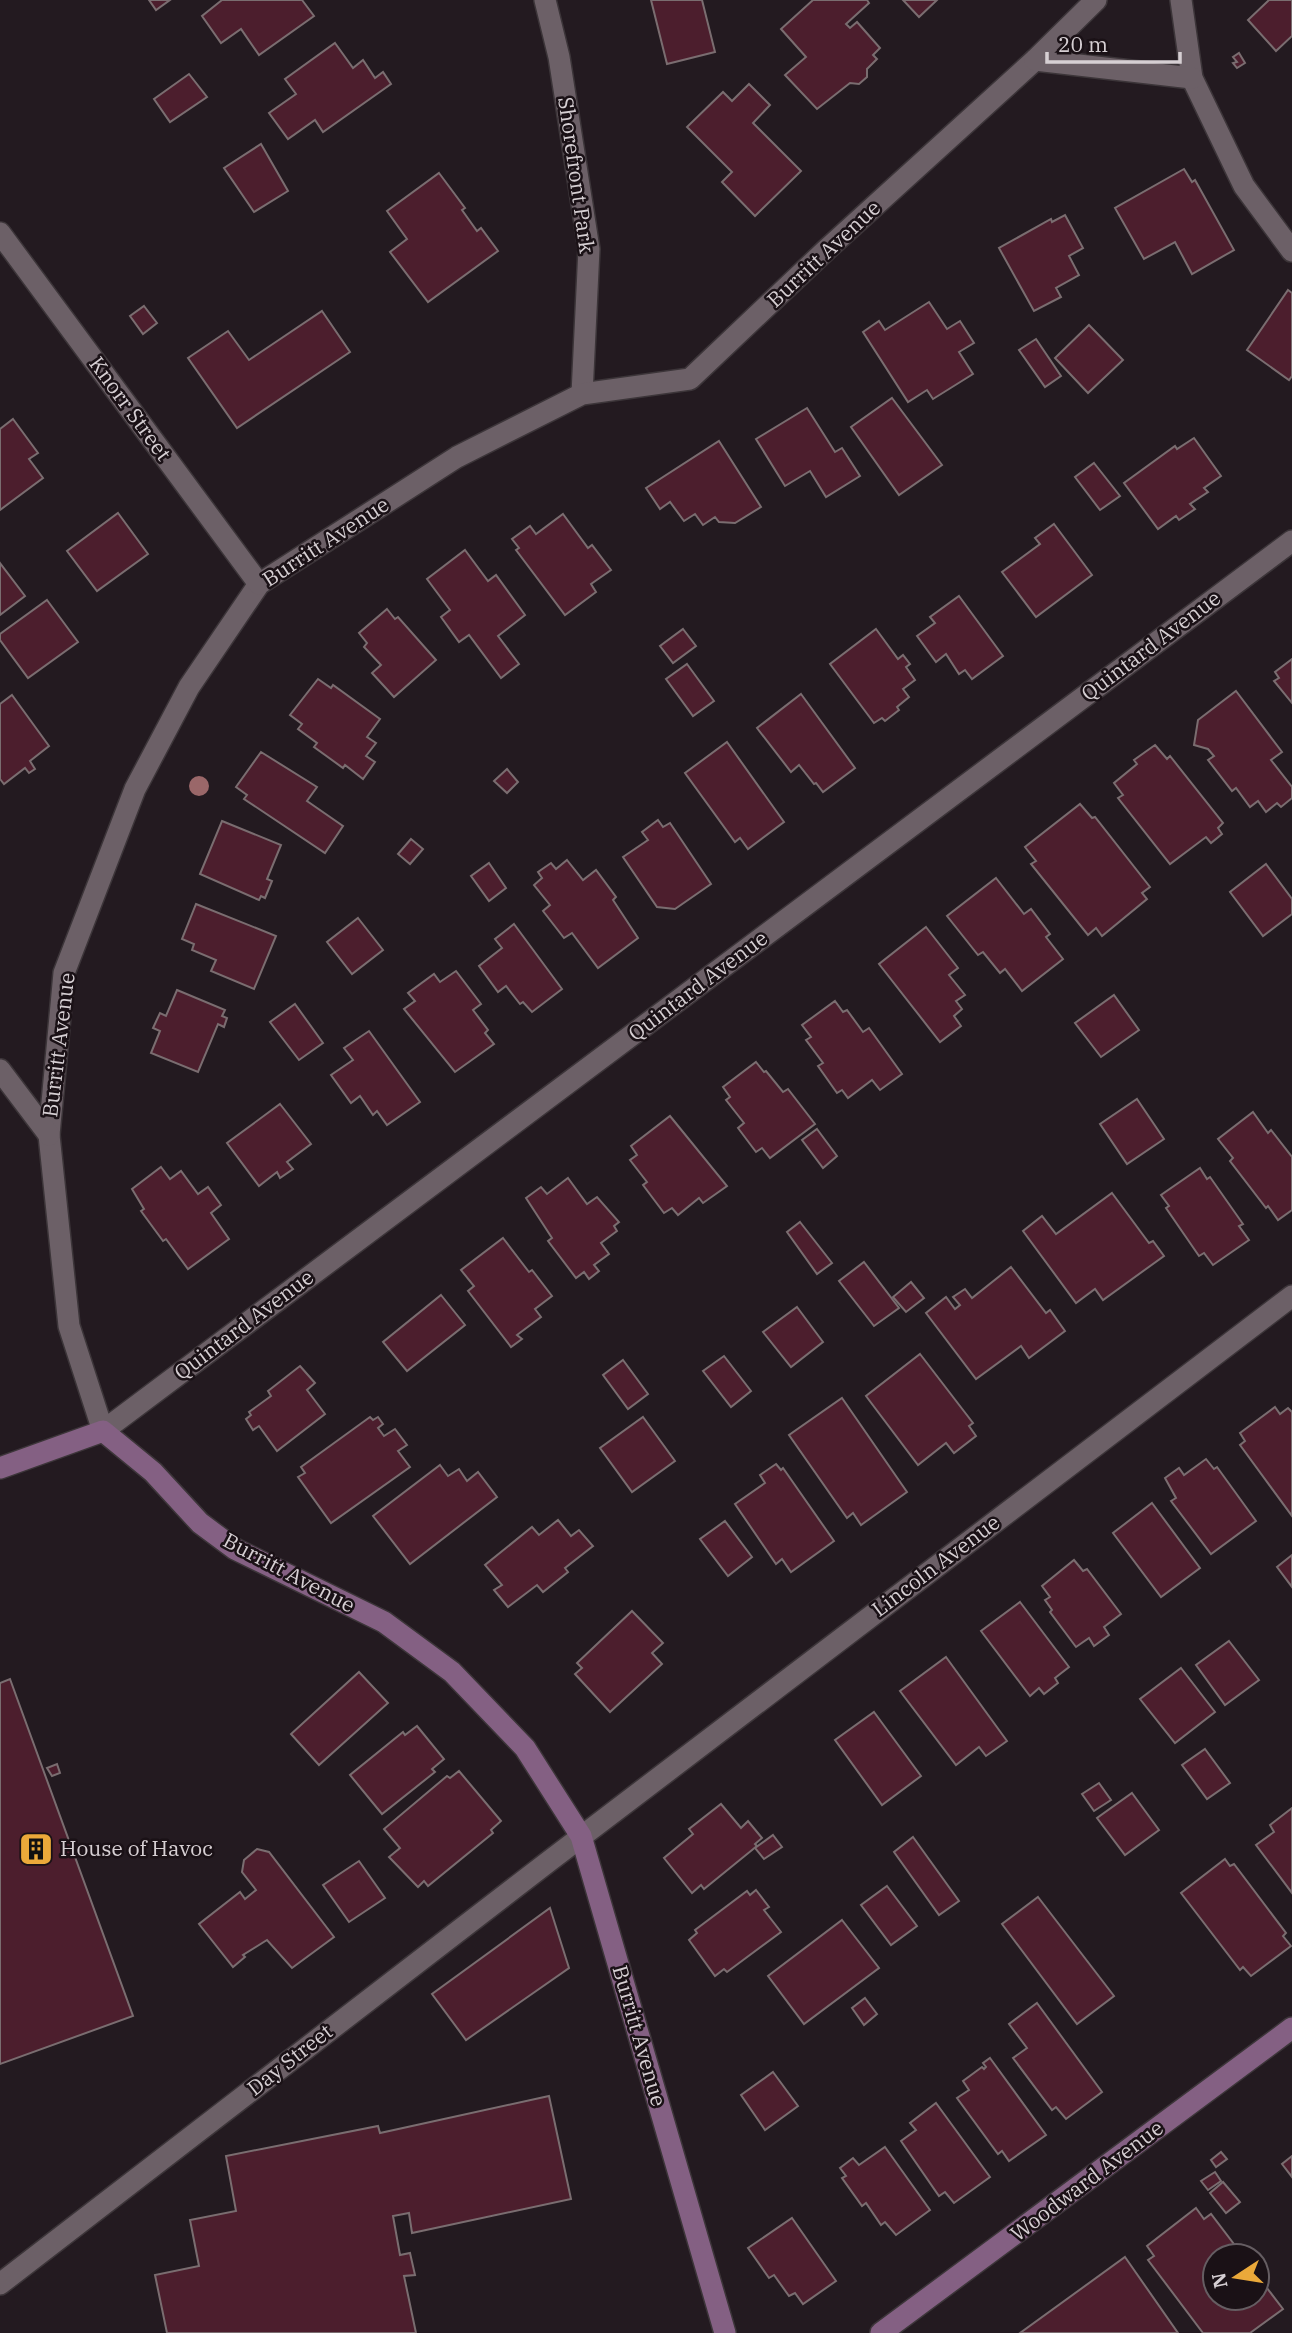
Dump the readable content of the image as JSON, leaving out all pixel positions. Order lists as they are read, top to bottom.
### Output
{
  "streets": {
    "main road": ["Burritt Avenue", "Woodward Avenue"],
    "street": [
      "Shorefront Park",
      "Knorr Street",
      "Quintard Avenue",
      "Lincoln Avenue",
      "Day Street"
    ]
  },
  "crossings": [
    ["Shorefront Park", "Burritt Avenue"],
    ["Burritt Avenue", "Knorr Street"],
    ["Burritt Avenue", "Quintard Avenue"],
    ["Burritt Avenue", "Lincoln Avenue"],
    ["Burritt Avenue", "Day Street"],
    ["Lincoln Avenue", "Day Street"]
  ],
  "places": {
    "building": ["House of Havoc"]
  },
  "scale_bar": "20 m",
  "north": "left"
}
